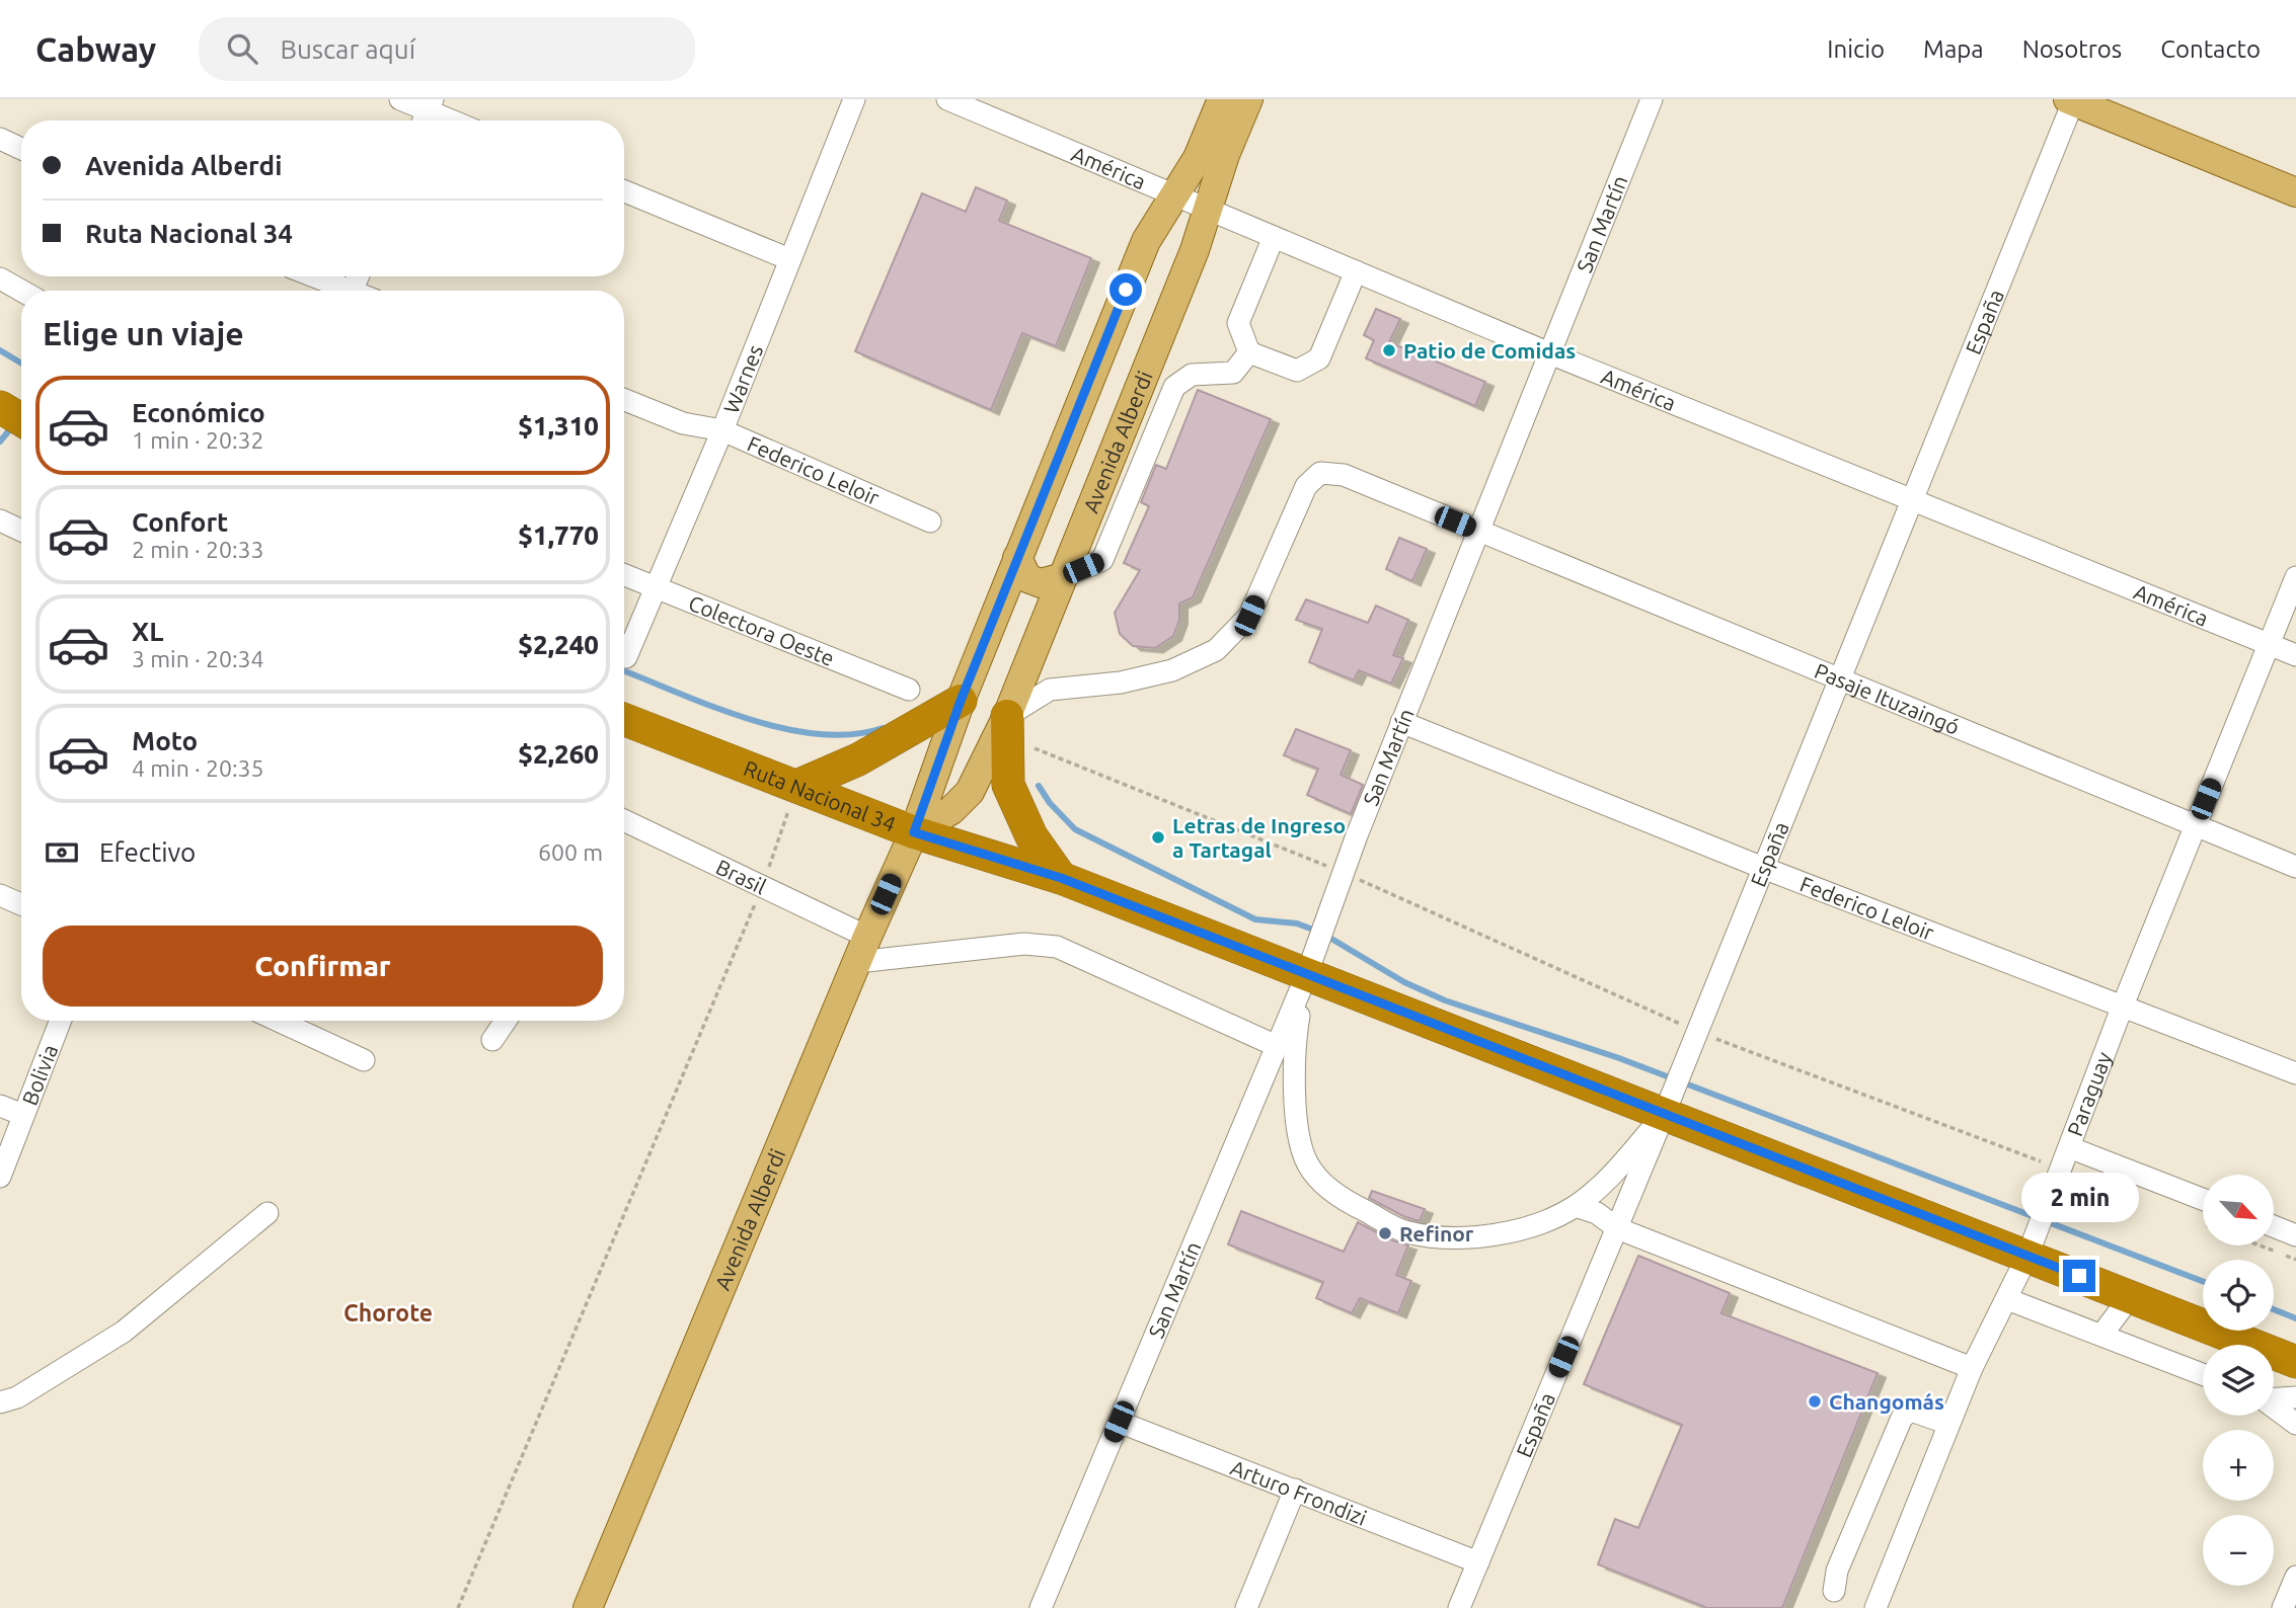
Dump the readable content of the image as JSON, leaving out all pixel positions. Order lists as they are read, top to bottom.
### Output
{
  "streets": {
    "highway": ["Ruta Nacional 34"],
    "main road": ["Avenida Alberdi"],
    "street": [
      "América",
      "San Martín",
      "España",
      "Warnes",
      "Federico Leloir",
      "Colectora Oeste",
      "Pasaje Ituzaingó",
      "Brasil",
      "Bolivia",
      "Paraguay",
      "Arturo Frondizi"
    ]
  },
  "crossings": [
    ["América", "San Martín"],
    ["América", "España"],
    ["América", "Avenida Alberdi"],
    ["América", "Paraguay"],
    ["San Martín", "Federico Leloir"],
    ["San Martín", "Pasaje Ituzaingó"],
    ["San Martín", "Ruta Nacional 34"],
    ["San Martín", "Arturo Frondizi"],
    ["España", "Federico Leloir"],
    ["España", "Pasaje Ituzaingó"],
    ["España", "Ruta Nacional 34"],
    ["España", "Arturo Frondizi"],
    ["Warnes", "Federico Leloir"],
    ["Warnes", "Colectora Oeste"],
    ["Avenida Alberdi", "Pasaje Ituzaingó"],
    ["Avenida Alberdi", "Ruta Nacional 34"],
    ["Avenida Alberdi", "Brasil"],
    ["Federico Leloir", "Paraguay"],
    ["Pasaje Ituzaingó", "Paraguay"],
    ["Ruta Nacional 34", "Paraguay"]
  ],
  "districts": ["Chorote"],
  "places": [
    "Patio de Comidas",
    "Letras de Ingreso a Tartagal",
    "Refinor",
    "Changomás"
  ],
  "north": "bottom right",
  "page": {
    "header": "Cabway",
    "search": "Buscar aquí",
    "nav": [
      "Inicio",
      "Mapa",
      "Nosotros",
      "Contacto"
    ],
    "banner": ["Avenida Alberdi", "Ruta Nacional 34"],
    "heading": "Elige un viaje",
    "list": [
      {
        "name": "Económico",
        "note": "1 min · 20:32",
        "value": "$1,310"
      },
      {
        "name": "Confort",
        "note": "2 min · 20:33",
        "value": "$1,770"
      },
      {
        "name": "XL",
        "note": "3 min · 20:34",
        "value": "$2,240"
      },
      {
        "name": "Moto",
        "note": "4 min · 20:35",
        "value": "$2,260"
      }
    ],
    "pay": ["Efectivo", "600 m"],
    "buttons": "Confirmar",
    "bubble": "2 min",
    "map_buttons": ["+", "−"]
  }
}
